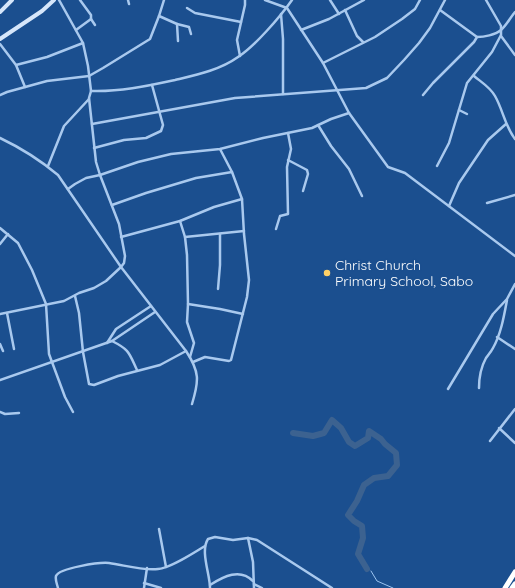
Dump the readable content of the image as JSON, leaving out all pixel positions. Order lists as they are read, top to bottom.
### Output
{
  "places": ["Christ Church Primary School, Sabo"]
}
